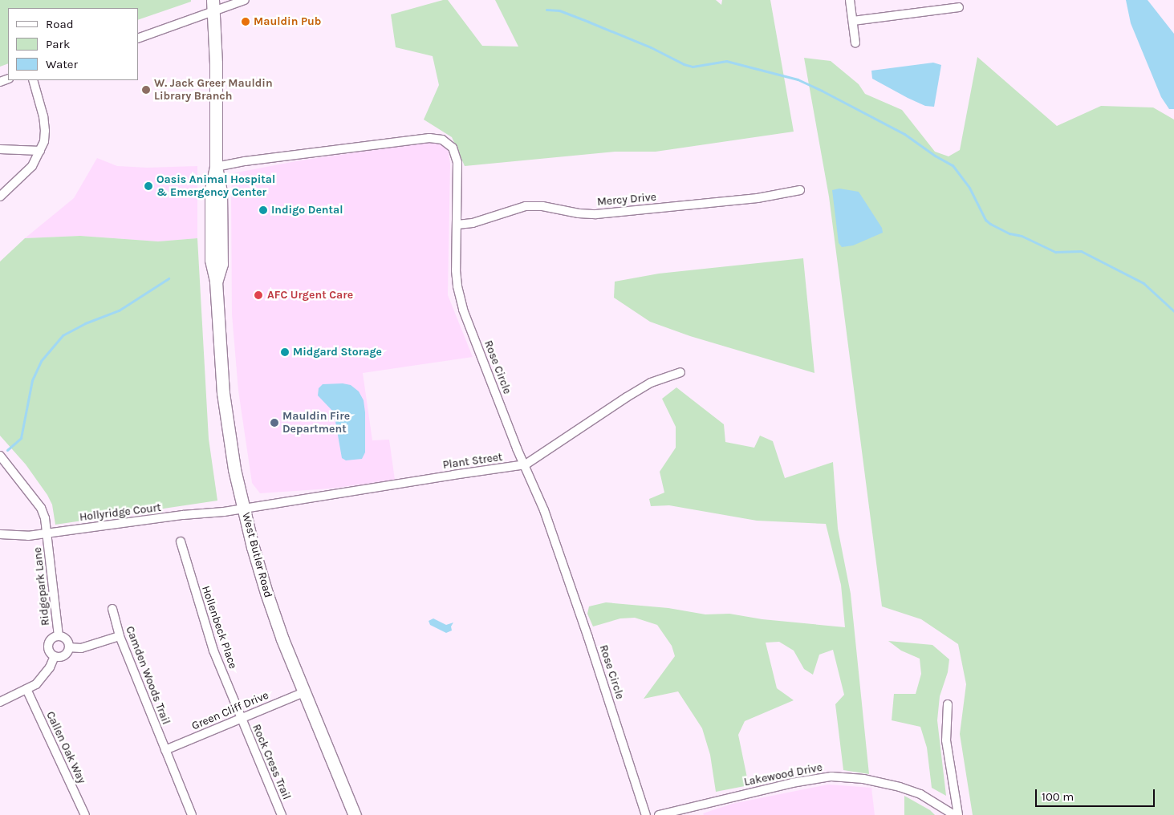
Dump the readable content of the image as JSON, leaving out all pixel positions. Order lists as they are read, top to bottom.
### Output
{
  "streets": {
    "main road": ["West Butler Road"],
    "street": [
      "Mercy Drive",
      "Rose Circle",
      "Plant Street",
      "Hollyridge Court",
      "Ridgepark Lane",
      "Hollenbeck Place",
      "Camden Woods Trail",
      "Green Cliff Drive",
      "Callen Oak Way",
      "Rock Cress Trail",
      "Lakewood Drive"
    ]
  },
  "crossings": [
    ["Mercy Drive", "Rose Circle"],
    ["Rose Circle", "Plant Street"],
    ["Rose Circle", "West Butler Road"],
    ["Plant Street", "Hollyridge Court"],
    ["Plant Street", "West Butler Road"],
    ["Hollyridge Court", "West Butler Road"],
    ["Hollyridge Court", "Ridgepark Lane"],
    ["West Butler Road", "Green Cliff Drive"],
    ["Hollenbeck Place", "Green Cliff Drive"],
    ["Hollenbeck Place", "Rock Cress Trail"],
    ["Camden Woods Trail", "Green Cliff Drive"],
    ["Green Cliff Drive", "Rock Cress Trail"]
  ],
  "places": [
    "Mauldin Pub",
    "W. Jack Greer Mauldin Library Branch",
    "Oasis Animal Hospital & Emergency Center",
    "Indigo Dental",
    "AFC Urgent Care",
    "Midgard Storage",
    "Mauldin Fire Department"
  ],
  "legend": ["Road", "Park", "Water"],
  "scale_bar": "100 m"
}
